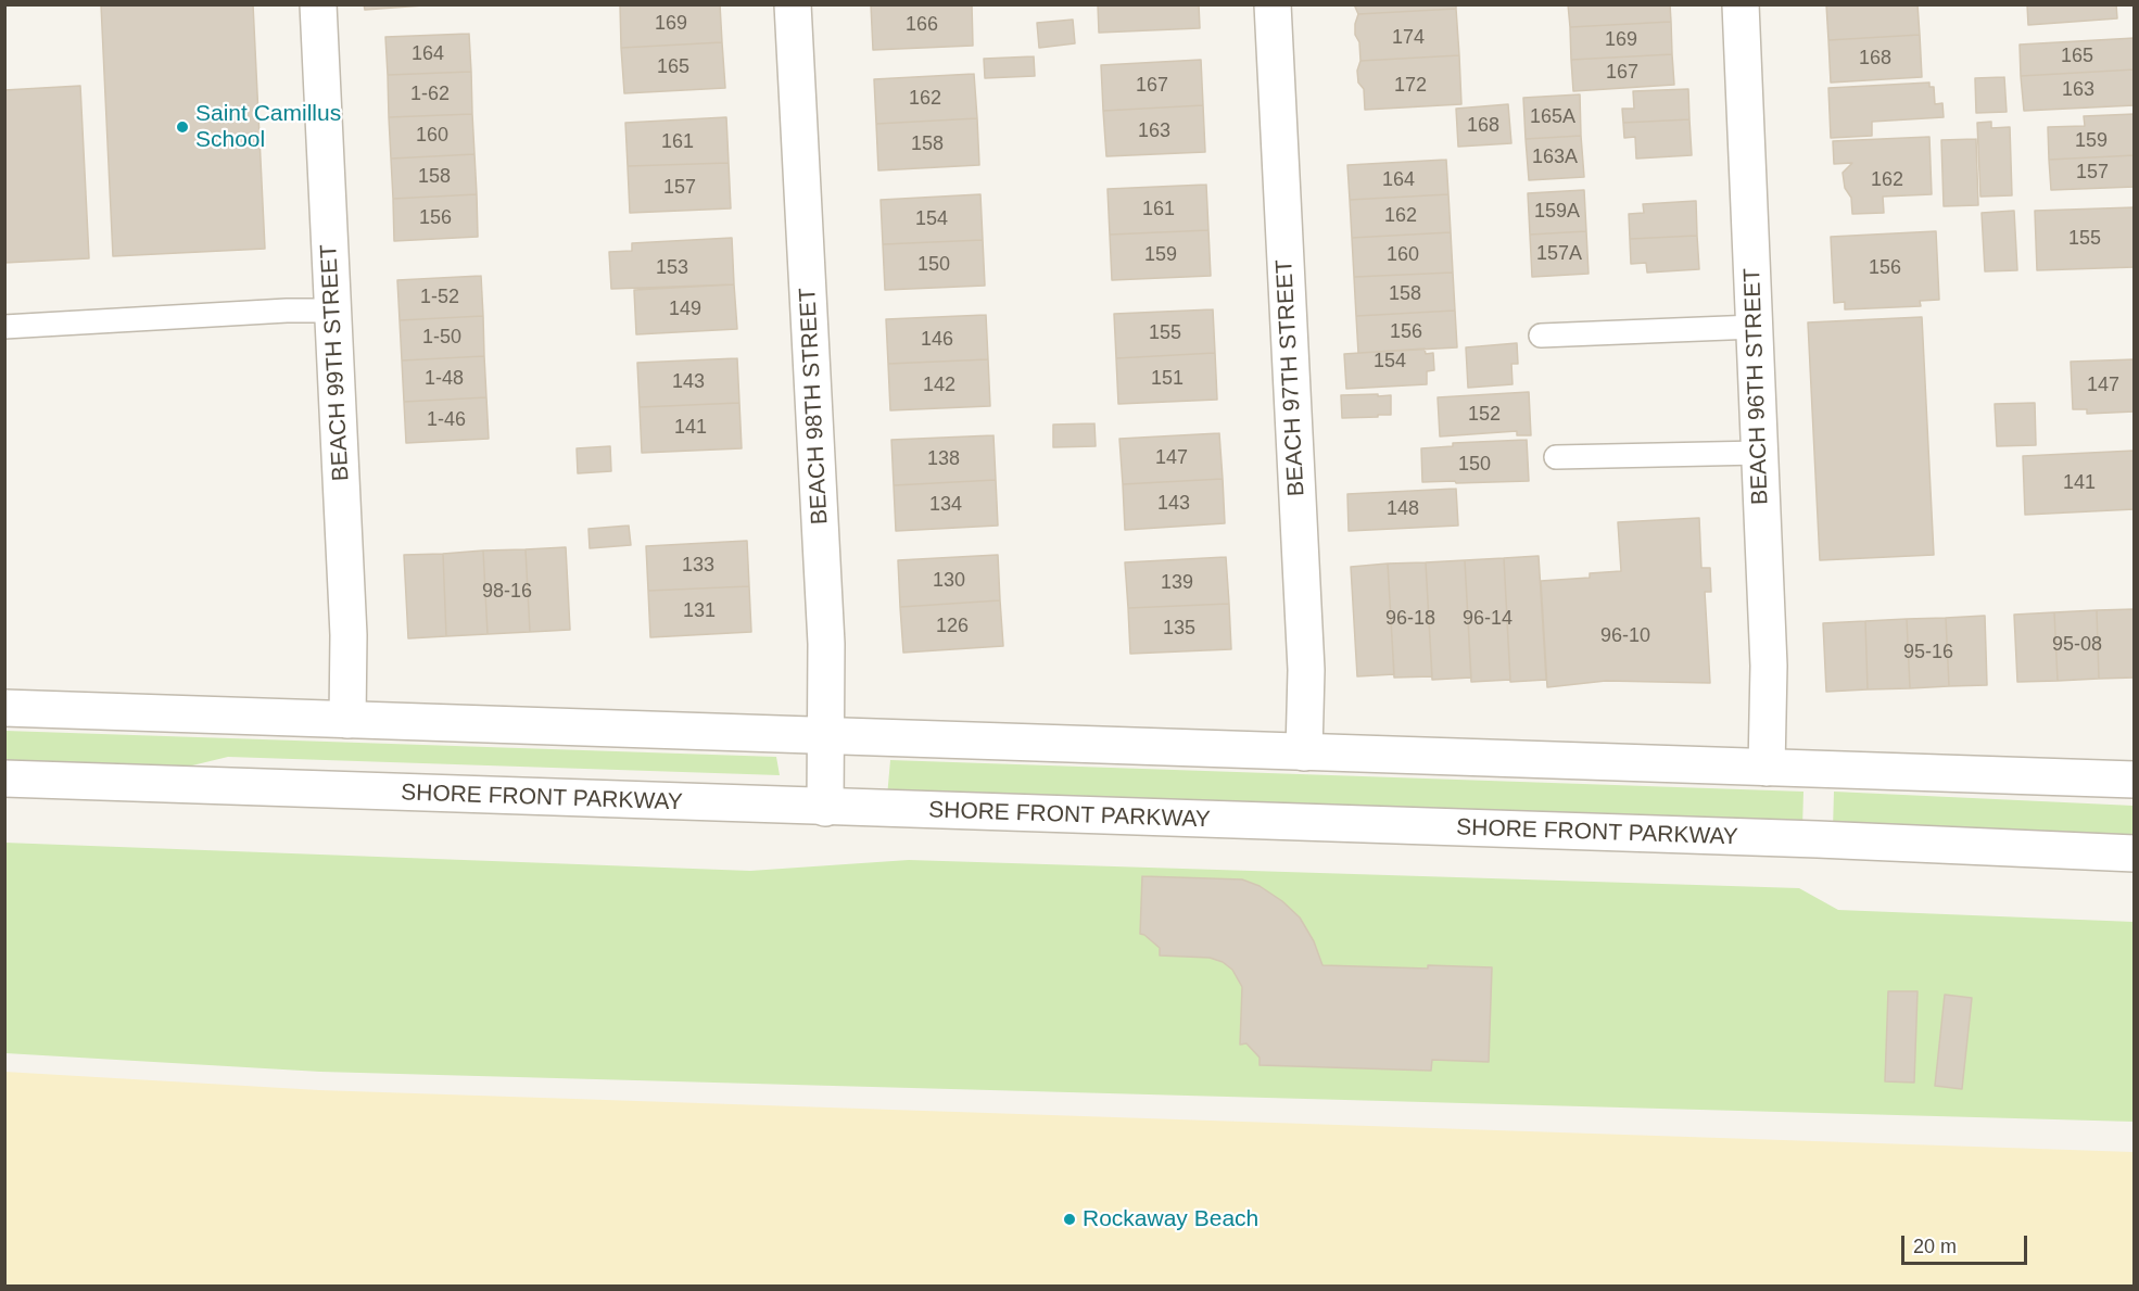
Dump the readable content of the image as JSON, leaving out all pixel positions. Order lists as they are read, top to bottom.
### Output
{
  "streets": {
    "street": [
      "BEACH 99TH STREET",
      "BEACH 97TH STREET",
      "BEACH 96TH STREET",
      "BEACH 98TH STREET",
      "SHORE FRONT PARKWAY"
    ]
  },
  "crossings": [
    ["BEACH 98TH STREET", "SHORE FRONT PARKWAY"]
  ],
  "places": ["Saint Camillus School", "Rockaway Beach"],
  "house_numbers": [
    "169",
    "166",
    "174",
    "169",
    "164",
    "165",
    "168",
    "165",
    "167",
    "167",
    "172",
    "163",
    "1-62",
    "162",
    "165A",
    "168",
    "163",
    "160",
    "159",
    "161",
    "158",
    "163A",
    "157",
    "158",
    "164",
    "162",
    "157",
    "161",
    "159A",
    "162",
    "156",
    "154",
    "155",
    "157A",
    "159",
    "160",
    "150",
    "153",
    "156",
    "158",
    "1-52",
    "149",
    "156",
    "155",
    "1-50",
    "146",
    "154",
    "1-48",
    "151",
    "143",
    "142",
    "147",
    "152",
    "1-46",
    "141",
    "147",
    "138",
    "150",
    "141",
    "143",
    "134",
    "148",
    "133",
    "130",
    "139",
    "98-16",
    "131",
    "96-18",
    "96-14",
    "126",
    "135",
    "96-10",
    "95-08",
    "95-16"
  ],
  "scale_bar": "20 m"
}
